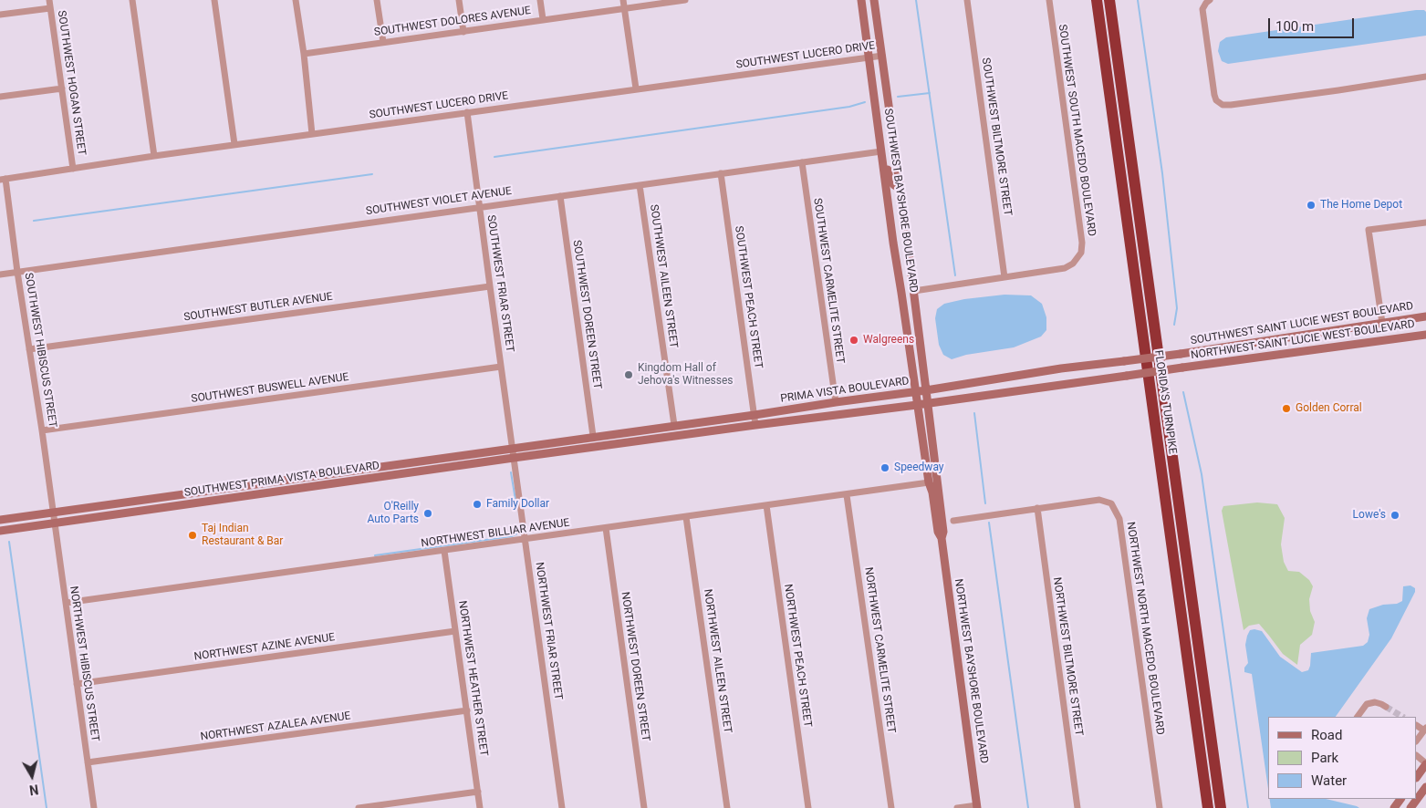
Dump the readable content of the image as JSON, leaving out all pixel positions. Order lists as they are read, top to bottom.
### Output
{
  "streets": {
    "highway": ["FLORIDA'S TURNPIKE"],
    "main road": [
      "SOUTHWEST BAYSHORE BOULEVARD",
      "SOUTHWEST SAINT LUCIE WEST BOULEVARD",
      "NORTHWEST SAINT LUCIE WEST BOULEVARD",
      "PRIMA VISTA BOULEVARD",
      "SOUTHWEST PRIMA VISTA BOULEVARD",
      "NORTHWEST BAYSHORE BOULEVARD"
    ],
    "street": [
      "SOUTHWEST DOLORES AVENUE",
      "SOUTHWEST LUCERO DRIVE",
      "SOUTHWEST HOGAN STREET",
      "SOUTHWEST SOUTH MACEDO BOULEVARD",
      "SOUTHWEST BILTMORE STREET",
      "SOUTHWEST VIOLET AVENUE",
      "SOUTHWEST AILEEN STREET",
      "SOUTHWEST CARMELITE STREET",
      "SOUTHWEST FRIAR STREET",
      "SOUTHWEST PEACH STREET",
      "SOUTHWEST BUTLER AVENUE",
      "SOUTHWEST DOREEN STREET",
      "SOUTHWEST HIBISCUS STREET",
      "SOUTHWEST BUSWELL AVENUE",
      "NORTHWEST BILLIAR AVENUE",
      "NORTHWEST NORTH MACEDO BOULEVARD",
      "NORTHWEST FRIAR STREET",
      "NORTHWEST AZINE AVENUE",
      "NORTHWEST CARMELITE STREET",
      "NORTHWEST PEACH STREET",
      "NORTHWEST BILTMORE STREET",
      "NORTHWEST AILEEN STREET",
      "NORTHWEST HIBISCUS STREET",
      "NORTHWEST DOREEN STREET",
      "NORTHWEST HEATHER STREET",
      "NORTHWEST AZALEA AVENUE"
    ]
  },
  "crossings": [
    ["SOUTHWEST LUCERO DRIVE", "SOUTHWEST HOGAN STREET"],
    ["SOUTHWEST LUCERO DRIVE", "SOUTHWEST BAYSHORE BOULEVARD"],
    ["SOUTHWEST LUCERO DRIVE", "SOUTHWEST FRIAR STREET"],
    ["SOUTHWEST LUCERO DRIVE", "SOUTHWEST HIBISCUS STREET"],
    ["SOUTHWEST SOUTH MACEDO BOULEVARD", "SOUTHWEST BILTMORE STREET"],
    ["SOUTHWEST SOUTH MACEDO BOULEVARD", "SOUTHWEST BAYSHORE BOULEVARD"],
    ["SOUTHWEST BAYSHORE BOULEVARD", "SOUTHWEST VIOLET AVENUE"],
    ["SOUTHWEST BAYSHORE BOULEVARD", "PRIMA VISTA BOULEVARD"],
    ["SOUTHWEST BAYSHORE BOULEVARD", "NORTHWEST BAYSHORE BOULEVARD"],
    ["SOUTHWEST VIOLET AVENUE", "SOUTHWEST AILEEN STREET"],
    ["SOUTHWEST VIOLET AVENUE", "SOUTHWEST CARMELITE STREET"],
    ["SOUTHWEST VIOLET AVENUE", "SOUTHWEST FRIAR STREET"],
    ["SOUTHWEST VIOLET AVENUE", "SOUTHWEST PEACH STREET"],
    ["SOUTHWEST VIOLET AVENUE", "SOUTHWEST DOREEN STREET"],
    ["SOUTHWEST VIOLET AVENUE", "SOUTHWEST HIBISCUS STREET"],
    ["SOUTHWEST AILEEN STREET", "PRIMA VISTA BOULEVARD"],
    ["SOUTHWEST CARMELITE STREET", "PRIMA VISTA BOULEVARD"],
    ["SOUTHWEST FRIAR STREET", "SOUTHWEST BUTLER AVENUE"],
    ["SOUTHWEST FRIAR STREET", "SOUTHWEST BUSWELL AVENUE"],
    ["SOUTHWEST FRIAR STREET", "PRIMA VISTA BOULEVARD"],
    ["SOUTHWEST FRIAR STREET", "SOUTHWEST PRIMA VISTA BOULEVARD"],
    ["SOUTHWEST FRIAR STREET", "NORTHWEST FRIAR STREET"],
    ["SOUTHWEST PEACH STREET", "PRIMA VISTA BOULEVARD"],
    ["SOUTHWEST BUTLER AVENUE", "SOUTHWEST HIBISCUS STREET"],
    ["SOUTHWEST DOREEN STREET", "PRIMA VISTA BOULEVARD"],
    ["SOUTHWEST SAINT LUCIE WEST BOULEVARD", "PRIMA VISTA BOULEVARD"],
    ["NORTHWEST SAINT LUCIE WEST BOULEVARD", "PRIMA VISTA BOULEVARD"],
    ["SOUTHWEST HIBISCUS STREET", "SOUTHWEST BUSWELL AVENUE"],
    ["SOUTHWEST HIBISCUS STREET", "SOUTHWEST PRIMA VISTA BOULEVARD"],
    ["SOUTHWEST HIBISCUS STREET", "NORTHWEST HIBISCUS STREET"],
    ["PRIMA VISTA BOULEVARD", "SOUTHWEST PRIMA VISTA BOULEVARD"],
    ["PRIMA VISTA BOULEVARD", "NORTHWEST FRIAR STREET"],
    ["PRIMA VISTA BOULEVARD", "NORTHWEST BAYSHORE BOULEVARD"],
    ["SOUTHWEST PRIMA VISTA BOULEVARD", "NORTHWEST FRIAR STREET"],
    ["SOUTHWEST PRIMA VISTA BOULEVARD", "NORTHWEST HIBISCUS STREET"],
    ["NORTHWEST BILLIAR AVENUE", "NORTHWEST FRIAR STREET"],
    ["NORTHWEST BILLIAR AVENUE", "NORTHWEST CARMELITE STREET"],
    ["NORTHWEST BILLIAR AVENUE", "NORTHWEST PEACH STREET"],
    ["NORTHWEST BILLIAR AVENUE", "NORTHWEST AILEEN STREET"],
    ["NORTHWEST BILLIAR AVENUE", "NORTHWEST HIBISCUS STREET"],
    ["NORTHWEST BILLIAR AVENUE", "NORTHWEST DOREEN STREET"],
    ["NORTHWEST BILLIAR AVENUE", "NORTHWEST BAYSHORE BOULEVARD"],
    ["NORTHWEST BILLIAR AVENUE", "NORTHWEST HEATHER STREET"],
    ["NORTHWEST NORTH MACEDO BOULEVARD", "NORTHWEST BILTMORE STREET"],
    ["NORTHWEST AZINE AVENUE", "NORTHWEST HIBISCUS STREET"],
    ["NORTHWEST AZINE AVENUE", "NORTHWEST HEATHER STREET"],
    ["NORTHWEST HIBISCUS STREET", "NORTHWEST AZALEA AVENUE"],
    ["NORTHWEST HEATHER STREET", "NORTHWEST AZALEA AVENUE"]
  ],
  "places": [
    "The Home Depot",
    "Walgreens",
    "Kingdom Hall of Jehova's Witnesses",
    "Golden Corral",
    "Speedway",
    "Family Dollar",
    "O'Reilly Auto Parts",
    "Lowe's",
    "Taj Indian Restaurant & Bar"
  ],
  "legend": ["Road", "Park", "Water"],
  "scale_bar": "100 m",
  "north": "bottom"
}
